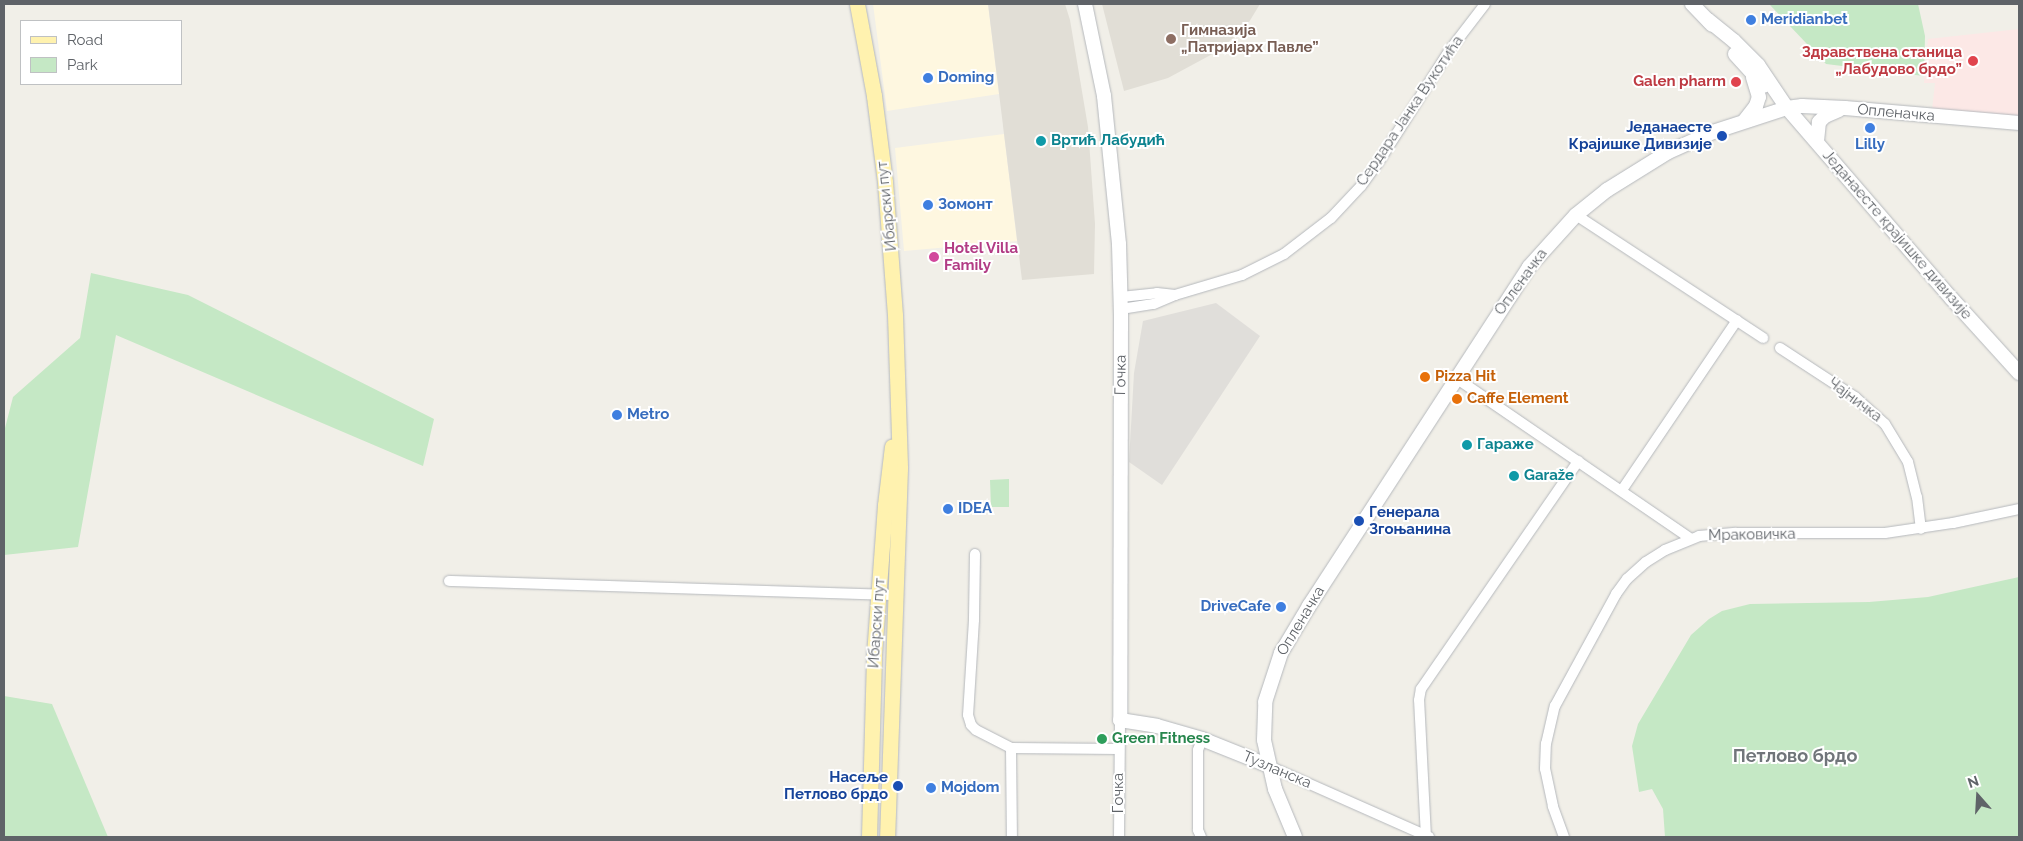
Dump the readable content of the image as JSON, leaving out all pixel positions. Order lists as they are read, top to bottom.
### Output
{
  "streets": {
    "main road": ["Ибарски пут"],
    "street": [
      "Сердара Јанка Вукотића",
      "Опленачка",
      "Једанаесте крајишке дивизије",
      "Гочка",
      "Чајничка",
      "Мраковичка",
      "Тузланска"
    ]
  },
  "crossings": [
    ["Сердара Јанка Вукотића", "Гочка"],
    ["Опленачка", "Једанаесте крајишке дивизије"],
    ["Опленачка", "Тузланска"],
    ["Гочка", "Тузланска"],
    ["Чајничка", "Мраковичка"]
  ],
  "districts": ["Петлово брдо"],
  "places": [
    "Meridianbet",
    "Гимназија „Патријарх Павле”",
    "Здравствена станица „Лабудово брдо”",
    "Doming",
    "Galen pharm",
    "Lilly",
    "Једанаесте Крајишке Дивизије",
    "Вртић Лабудић",
    "Зомонт",
    "Hotel Villa Family",
    "Pizza Hit",
    "Caffe Element",
    "Metro",
    "Гараже",
    "Garaže",
    "IDEA",
    "Генерала Згоњанина",
    "DriveCafe",
    "Green Fitness",
    "Насеље Петлово брдо",
    "Mojdom"
  ],
  "legend": ["Road", "Park"],
  "north": "top"
}
